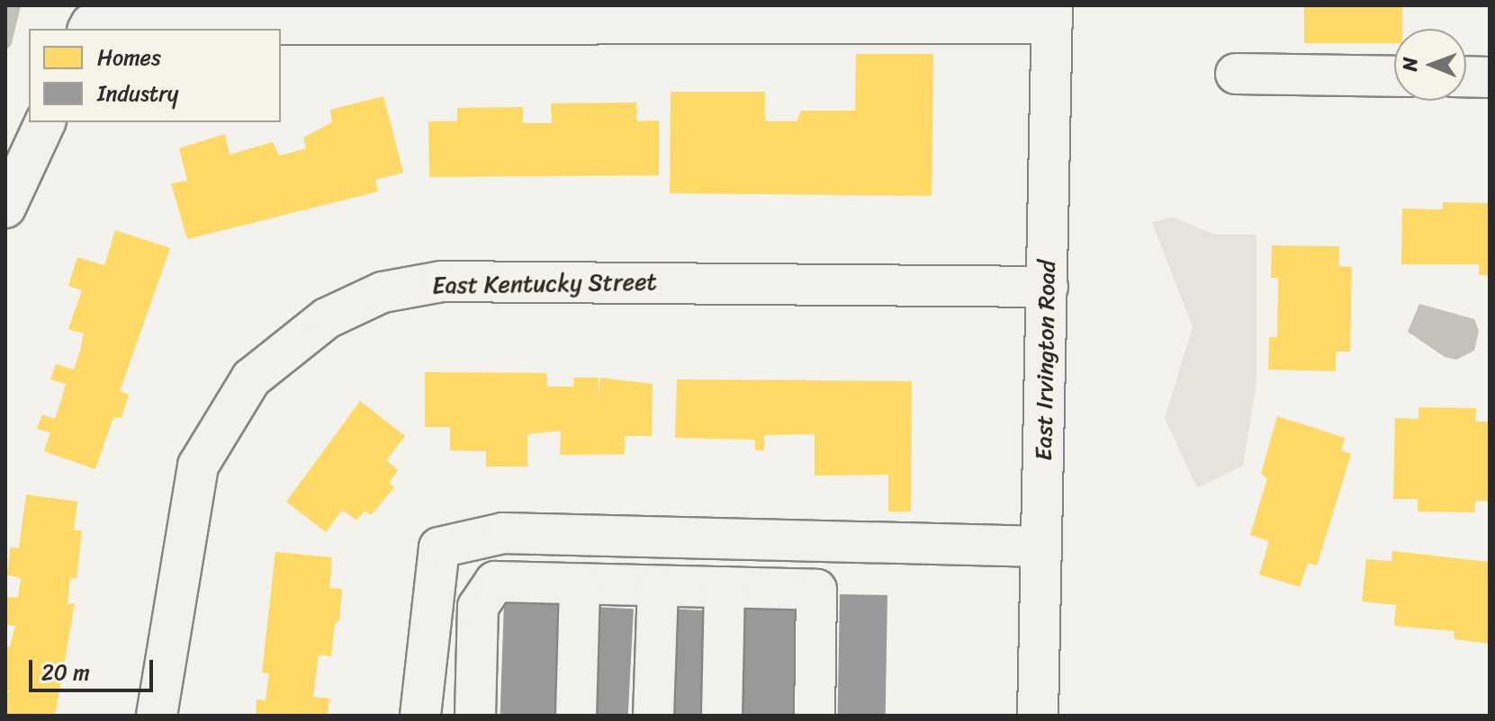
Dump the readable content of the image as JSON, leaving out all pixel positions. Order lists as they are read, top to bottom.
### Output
{
  "streets": {
    "street": ["East Kentucky Street", "East Irvington Road"]
  },
  "crossings": [
    ["East Kentucky Street", "East Irvington Road"]
  ],
  "legend": ["Homes", "Industry"],
  "scale_bar": "20 m",
  "north": "left"
}
